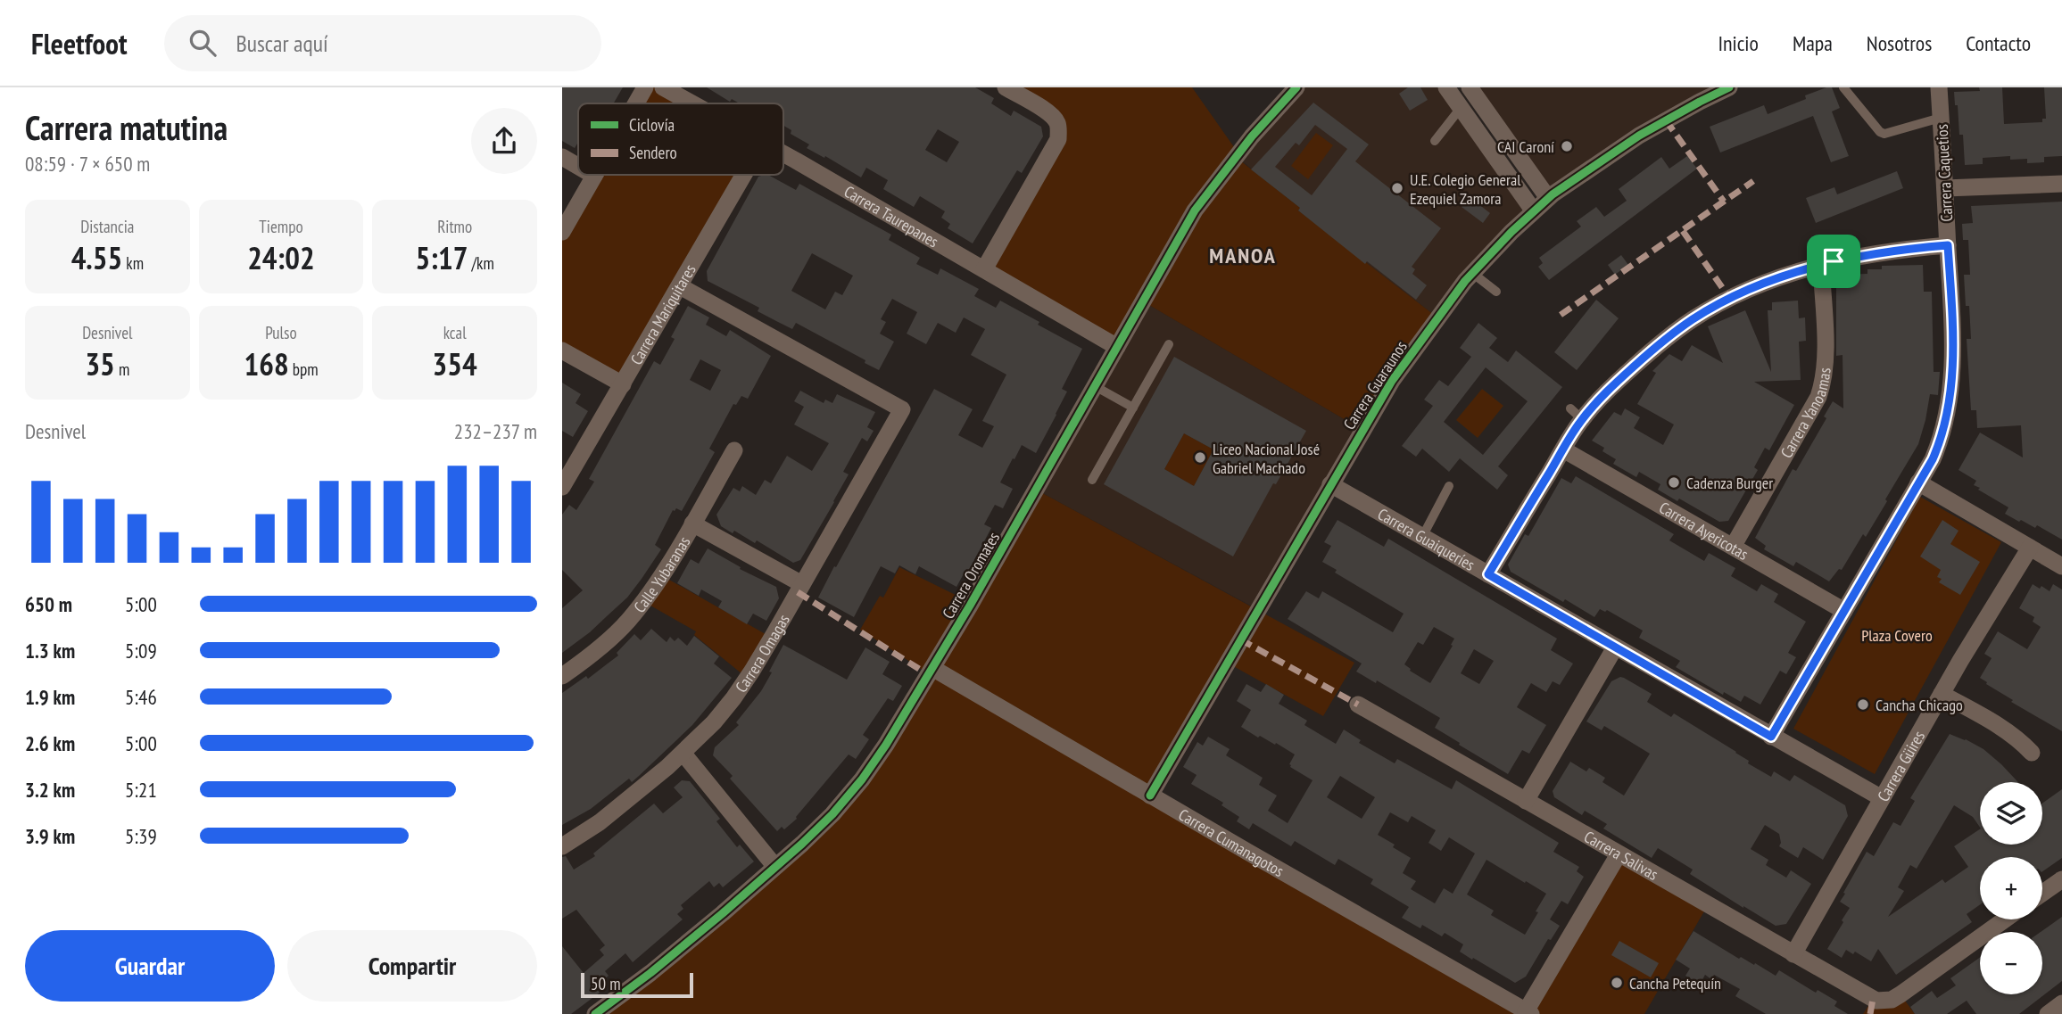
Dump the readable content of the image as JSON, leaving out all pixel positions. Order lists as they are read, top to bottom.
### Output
{
  "streets": {
    "street": [
      "Carrera Caquetios",
      "Carrera Taurepanes",
      "Carrera Mariquitares",
      "Carrera Guaraunos",
      "Carrera Yanoamas",
      "Carrera Ayericotas",
      "Carrera Guaiqueríes",
      "Calle Yubaranas",
      "Carrera Oromates",
      "Carrera Omagas",
      "Carrera Güires",
      "Carrera Cumanagotos",
      "Carrera Salivas"
    ]
  },
  "crossings": [
    ["Carrera Caquetios", "Carrera Ayericotas"],
    ["Carrera Caquetios", "Carrera Guaiqueríes"],
    ["Carrera Taurepanes", "Carrera Oromates"],
    ["Carrera Mariquitares", "Carrera Omagas"],
    ["Carrera Guaraunos", "Carrera Guaiqueríes"],
    ["Carrera Guaraunos", "Carrera Cumanagotos"],
    ["Carrera Yanoamas", "Carrera Ayericotas"],
    ["Carrera Guaiqueríes", "Carrera Güires"],
    ["Carrera Oromates", "Carrera Cumanagotos"],
    ["Carrera Güires", "Carrera Salivas"]
  ],
  "districts": ["MANOA"],
  "parks": ["Plaza Covero"],
  "places": [
    "CAI Caroní",
    "U.E. Colegio General Ezequiel Zamora",
    "Liceo Nacional José Gabriel Machado",
    "Cadenza Burger",
    "Cancha Chicago",
    "Cancha Petequín"
  ],
  "legend": ["Ciclovía", "Sendero"],
  "scale_bar": "50 m",
  "page": {
    "header": "Fleetfoot",
    "search": "Buscar aquí",
    "nav": [
      "Inicio",
      "Mapa",
      "Nosotros",
      "Contacto"
    ],
    "heading": ["Carrera matutina", "08:59 · 7 × 650 m"],
    "stats": [
      ["Distancia", "4.55 km"],
      ["Tiempo", "24:02"],
      ["Ritmo", "5:17 /km"],
      ["Desnivel", "35 m"],
      ["Pulso", "168 bpm"],
      ["kcal", "354"]
    ],
    "chart": ["Desnivel", "232–237 m"],
    "list": [
      {
        "name": "650 m",
        "note": "5:00"
      },
      {
        "name": "1.3 km",
        "note": "5:09"
      },
      {
        "name": "1.9 km",
        "note": "5:46"
      },
      {
        "name": "2.6 km",
        "note": "5:00"
      },
      {
        "name": "3.2 km",
        "note": "5:21"
      },
      {
        "name": "3.9 km",
        "note": "5:39"
      }
    ],
    "map_buttons": ["+", "−"],
    "buttons": ["Guardar", "Compartir"],
    "scale": "50 m"
  }
}
